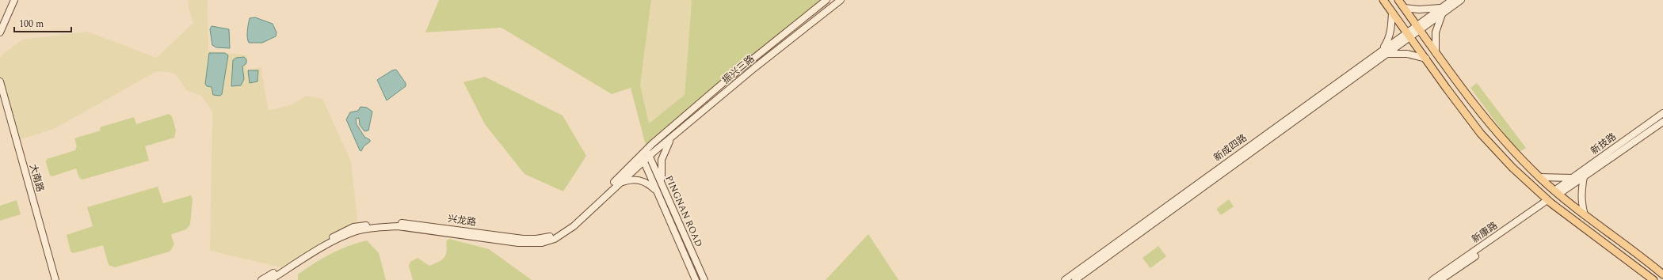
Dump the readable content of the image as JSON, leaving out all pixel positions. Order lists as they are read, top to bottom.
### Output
{
  "streets": {
    "street": [
      "振兴三路",
      "新技路",
      "新成四路",
      "大南路",
      "PINGNAN ROAD",
      "兴龙路",
      "新康路"
    ]
  },
  "crossings": [
    ["振兴三路", "PINGNAN ROAD"],
    ["振兴三路", "兴龙路"],
    ["PINGNAN ROAD", "兴龙路"]
  ],
  "scale_bar": "100 m"
}
